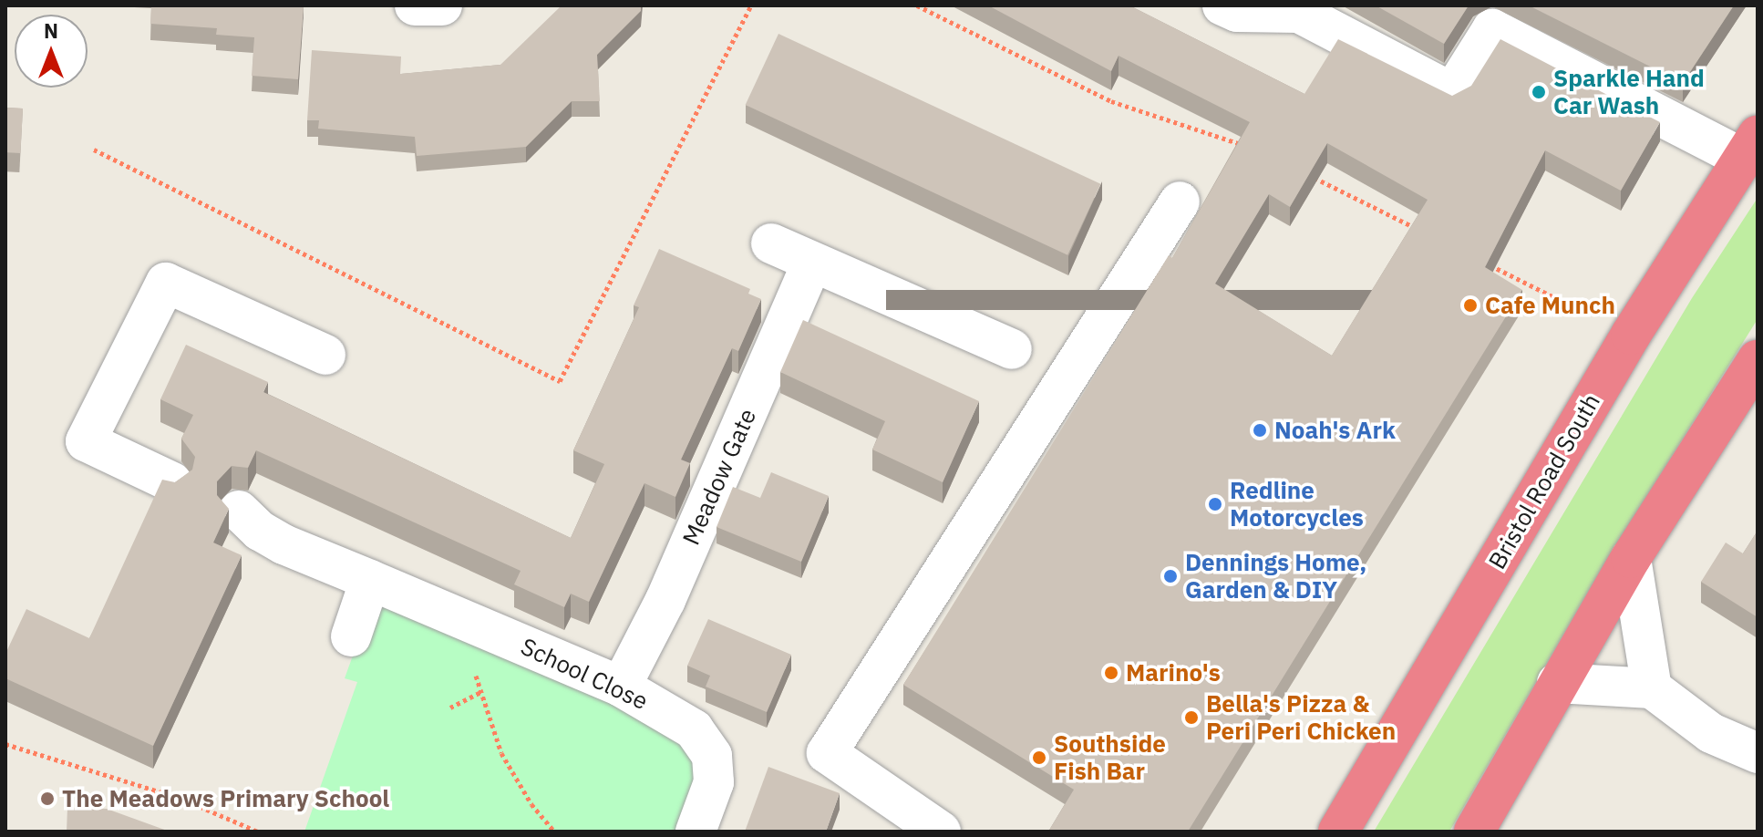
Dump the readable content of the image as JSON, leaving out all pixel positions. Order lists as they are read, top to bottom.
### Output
{
  "streets": {
    "highway": ["Bristol Road South"],
    "street": ["Meadow Gate", "School Close"]
  },
  "crossings": [
    ["Meadow Gate", "School Close"]
  ],
  "places": [
    "Sparkle Hand Car Wash",
    "Cafe Munch",
    "Noah's Ark",
    "Redline Motorcycles",
    "Dennings Home, Garden & DIY",
    "Marino's",
    "Bella's Pizza & Peri Peri Chicken",
    "Southside Fish Bar",
    "The Meadows Primary School"
  ],
  "north": "top"
}
